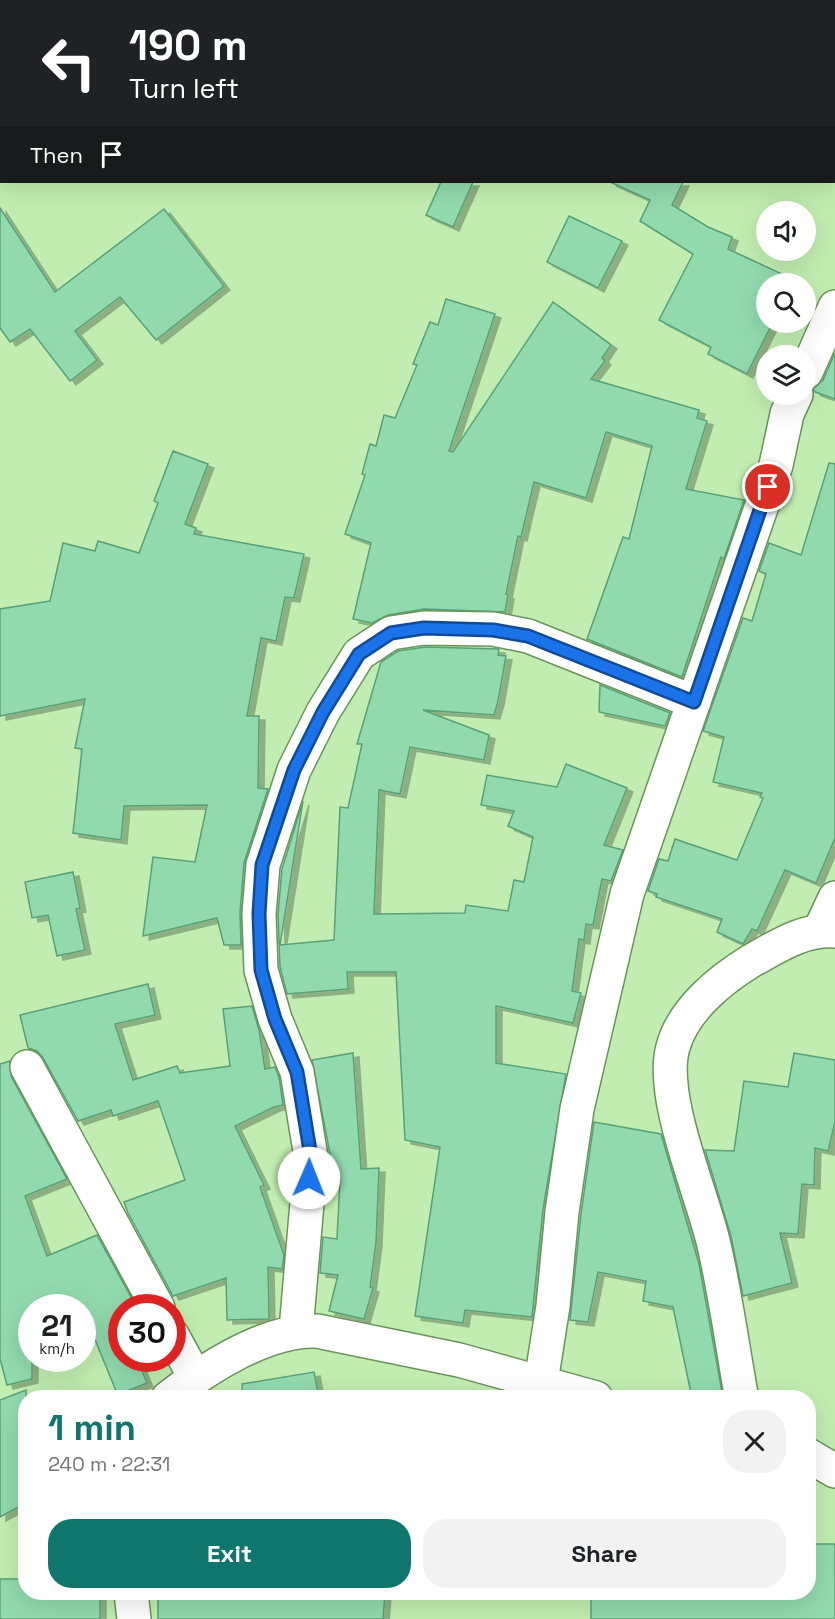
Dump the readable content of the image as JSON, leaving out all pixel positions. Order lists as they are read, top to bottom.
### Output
{
  "page": {
    "turn": ["190 m", "Turn left"],
    "then": "Then",
    "speed": "21 km/h",
    "limit": "30",
    "heading": ["1 min", "240 m · 22:31"],
    "buttons": ["Exit", "Share"]
  }
}
